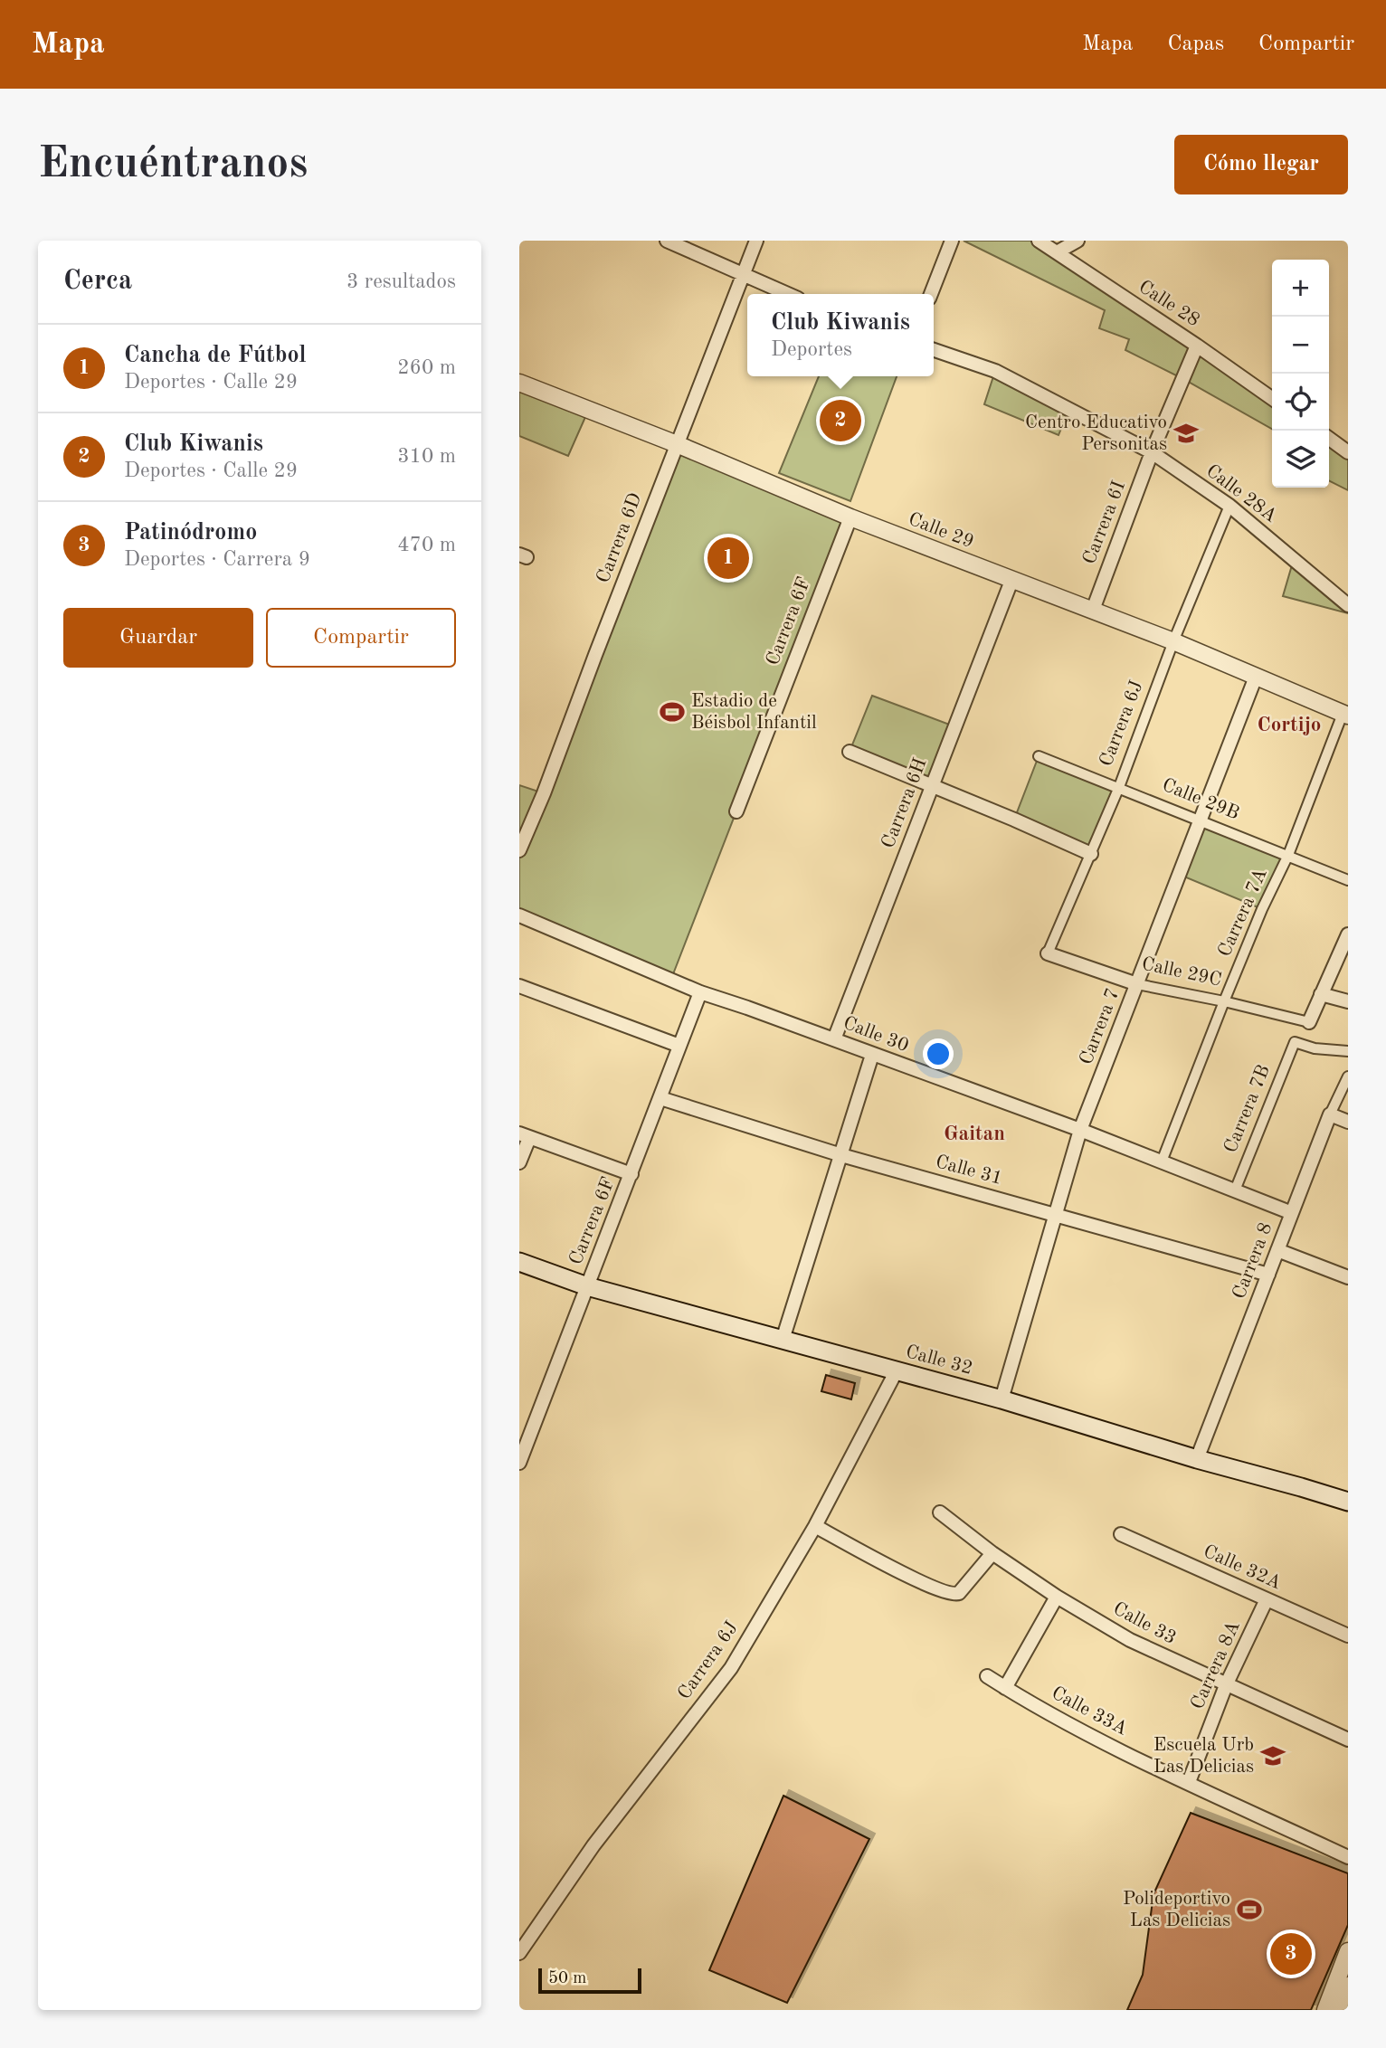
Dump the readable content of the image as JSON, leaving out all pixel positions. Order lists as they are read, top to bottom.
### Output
{
  "streets": {
    "main road": ["Calle 32"],
    "street": [
      "Calle 28",
      "Calle 28A",
      "Carrera 6I",
      "Calle 29",
      "Carrera 6D",
      "Carrera 6F",
      "Carrera 6J",
      "Calle 29B",
      "Carrera 6H",
      "Carrera 7A",
      "Calle 29C",
      "Carrera 7",
      "Calle 30",
      "Carrera 7B",
      "Calle 31",
      "Carrera 8",
      "Calle 32A",
      "Calle 33",
      "Carrera 8A",
      "Calle 33A"
    ]
  },
  "crossings": [
    ["Calle 28", "Carrera 6I"],
    ["Calle 28A", "Carrera 6I"],
    ["Calle 28A", "Carrera 6J"],
    ["Carrera 6I", "Calle 29"],
    ["Calle 29", "Carrera 6D"],
    ["Calle 29", "Carrera 6F"],
    ["Calle 29", "Carrera 6J"],
    ["Calle 29", "Carrera 6H"],
    ["Calle 29", "Carrera 7A"],
    ["Calle 29", "Carrera 7"],
    ["Carrera 6F", "Calle 30"],
    ["Carrera 6F", "Calle 31"],
    ["Carrera 6F", "Calle 32"],
    ["Carrera 6J", "Calle 29B"],
    ["Carrera 6J", "Calle 29C"],
    ["Carrera 6J", "Calle 32"],
    ["Calle 29B", "Carrera 7A"],
    ["Calle 29B", "Carrera 7"],
    ["Carrera 6H", "Calle 30"],
    ["Carrera 7A", "Calle 29C"],
    ["Carrera 7A", "Calle 30"],
    ["Calle 29C", "Carrera 7"],
    ["Carrera 7", "Calle 30"],
    ["Carrera 7", "Calle 31"],
    ["Carrera 7", "Calle 32"],
    ["Calle 30", "Carrera 7B"],
    ["Calle 30", "Carrera 8"],
    ["Calle 31", "Carrera 8"],
    ["Carrera 8", "Calle 32"],
    ["Calle 32A", "Carrera 8A"],
    ["Calle 33", "Carrera 8A"],
    ["Carrera 8A", "Calle 33A"]
  ],
  "districts": ["Cortijo", "Gaitan"],
  "places": {
    "school or university": ["Centro Educativo Personitas", "Escuela Urb Las Delicias"],
    "sports": ["Estadio de Béisbol Infantil", "Polideportivo Las Delicias"]
  },
  "scale_bar": "50 m",
  "page": {
    "header": "Mapa",
    "nav": ["Mapa", "Capas", "Compartir"],
    "buttons": [
      "Cómo llegar",
      ["Guardar", "Compartir"]
    ],
    "title": "Encuéntranos",
    "heading": ["Cerca", "3 resultados"],
    "map_buttons": ["+", "−"],
    "popup": ["Club Kiwanis", "Deportes"],
    "list": [
      {
        "mark": "1",
        "name": "Cancha de Fútbol",
        "note": "Deportes · Calle 29",
        "value": "260 m"
      },
      {
        "mark": "2",
        "name": "Club Kiwanis",
        "note": "Deportes · Calle 29",
        "value": "310 m"
      },
      {
        "mark": "3",
        "name": "Patinódromo",
        "note": "Deportes · Carrera 9",
        "value": "470 m"
      }
    ],
    "pins": ["2", "1", "3"],
    "scale": "50 m"
  }
}
